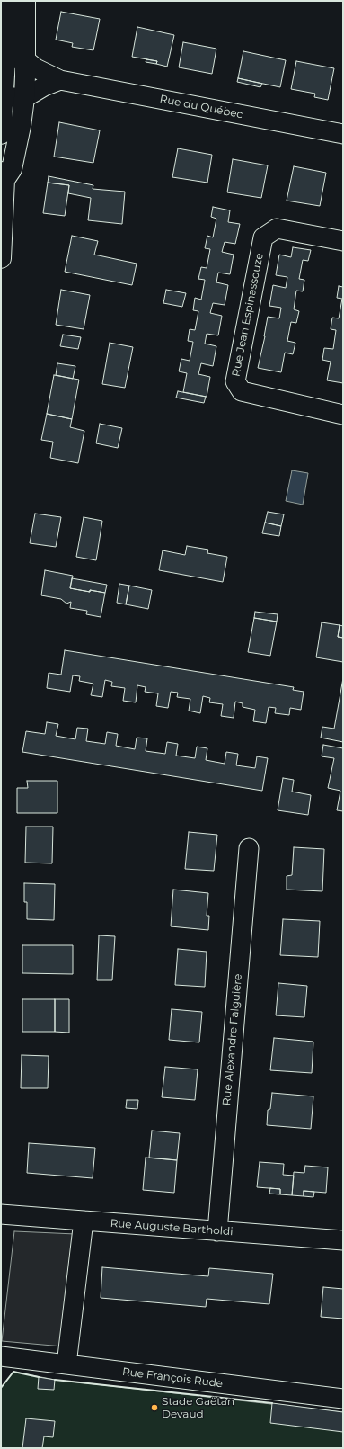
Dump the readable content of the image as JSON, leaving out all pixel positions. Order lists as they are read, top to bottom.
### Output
{
  "streets": {
    "street": [
      "Rue du Québec",
      "Rue Jean Espinassouze",
      "Rue Alexandre Falguière",
      "Rue Auguste Bartholdi",
      "Rue François Rude"
    ]
  },
  "crossings": [
    ["Rue Alexandre Falguière", "Rue Auguste Bartholdi"]
  ],
  "places": ["Stade Gaëtan Devaud"]
}
